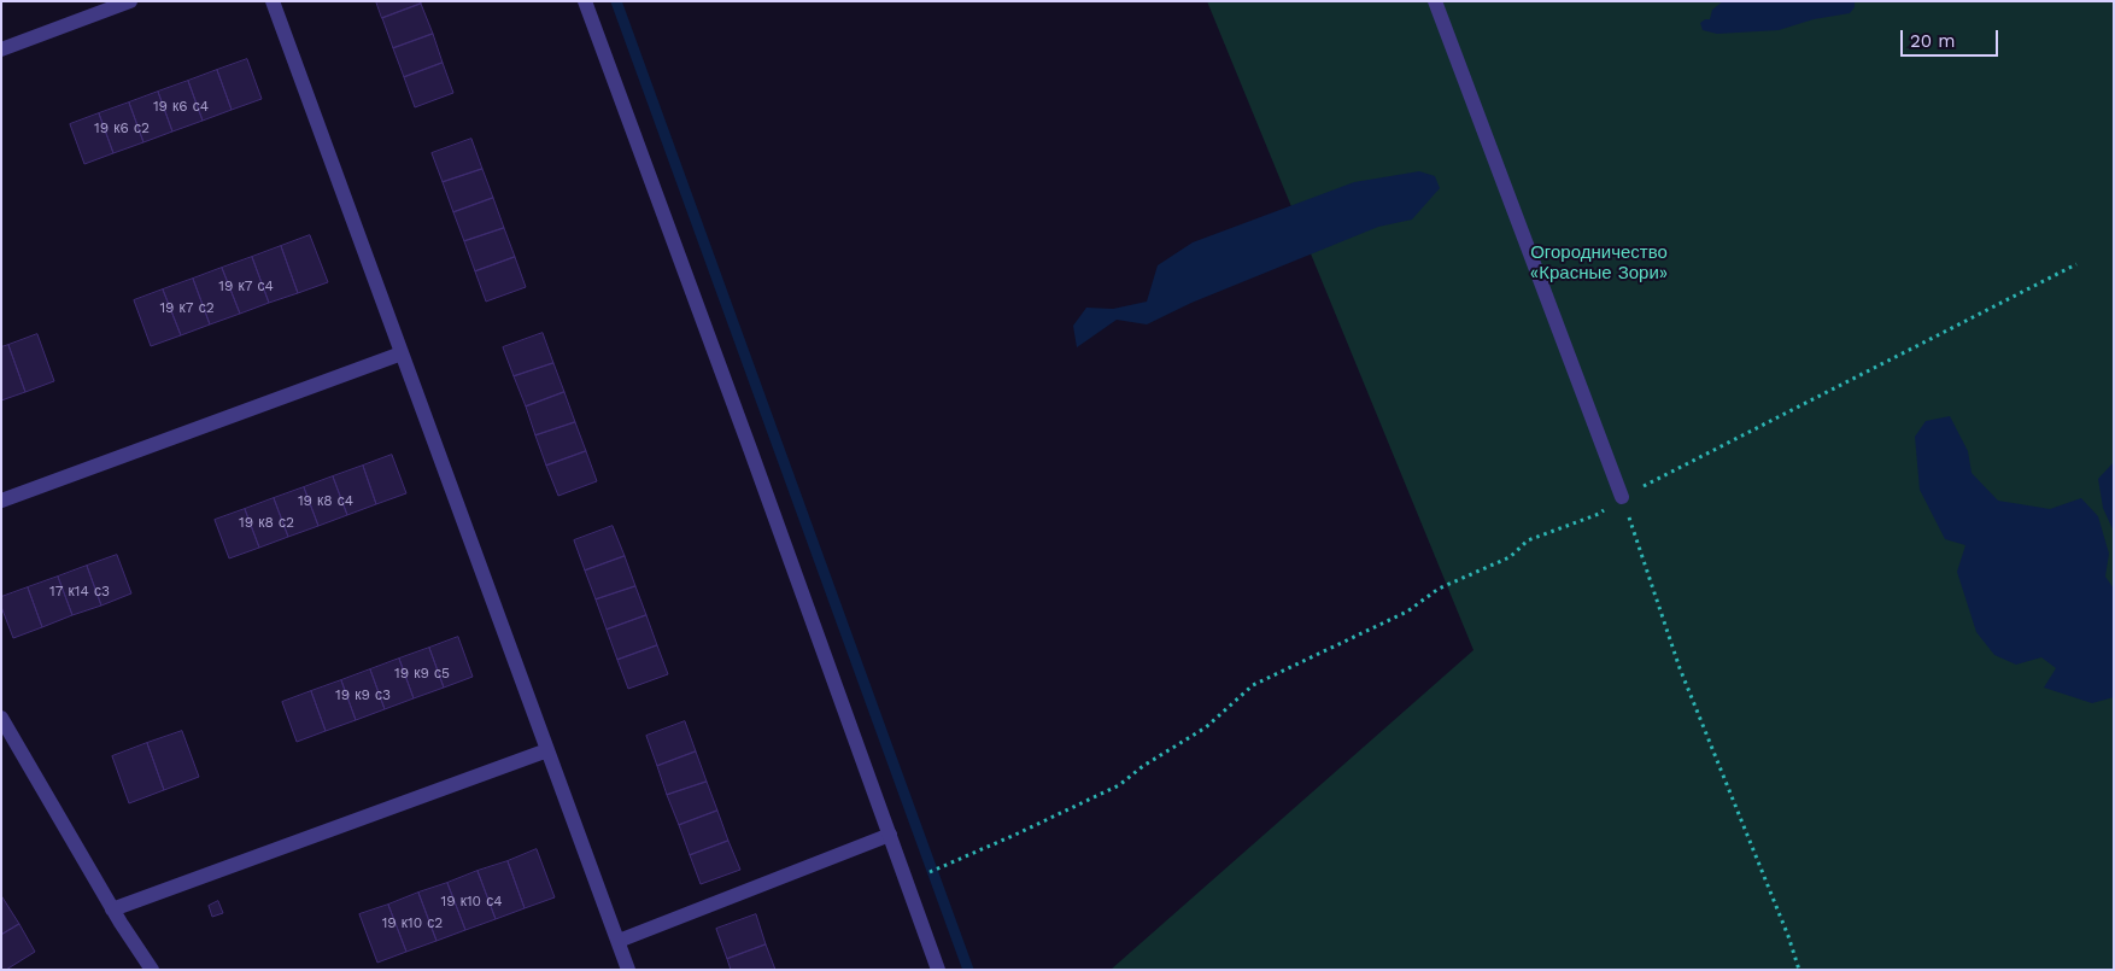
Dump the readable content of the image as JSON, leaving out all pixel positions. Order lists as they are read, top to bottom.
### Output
{
  "parks": ["Огородничество «Красные Зори»"],
  "house_numbers": [
    "19 к6 с4",
    "19 к6 с2",
    "19 к7 с4",
    "19 к7 с2",
    "19 к8 с4",
    "19 к8 с2",
    "17 к14 с3",
    "19 к9 с5",
    "19 к9 с3",
    "19 к10 с4",
    "19 к10 с2"
  ],
  "scale_bar": "20 m"
}
